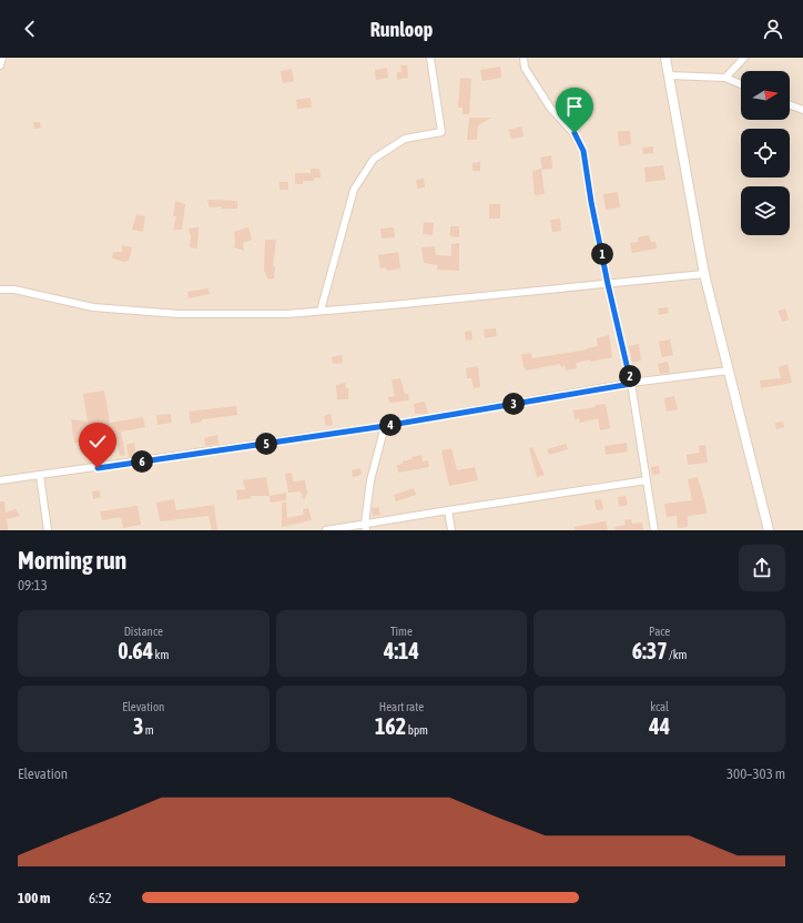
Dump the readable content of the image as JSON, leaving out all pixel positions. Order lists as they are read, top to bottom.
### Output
{
  "north": "right",
  "page": {
    "header": "Runloop",
    "pins": [
      "1",
      "2",
      "3",
      "4",
      "5",
      "6"
    ],
    "heading": ["Morning run", "09:13"],
    "stats": [
      ["Distance", "0.64 km"],
      ["Time", "4:14"],
      ["Pace", "6:37 /km"],
      ["Elevation", "3 m"],
      ["Heart rate", "162 bpm"],
      ["kcal", "44"]
    ],
    "chart": ["Elevation", "300–303 m"],
    "list": [
      {
        "name": "100 m",
        "note": "6:52"
      }
    ]
  }
}
